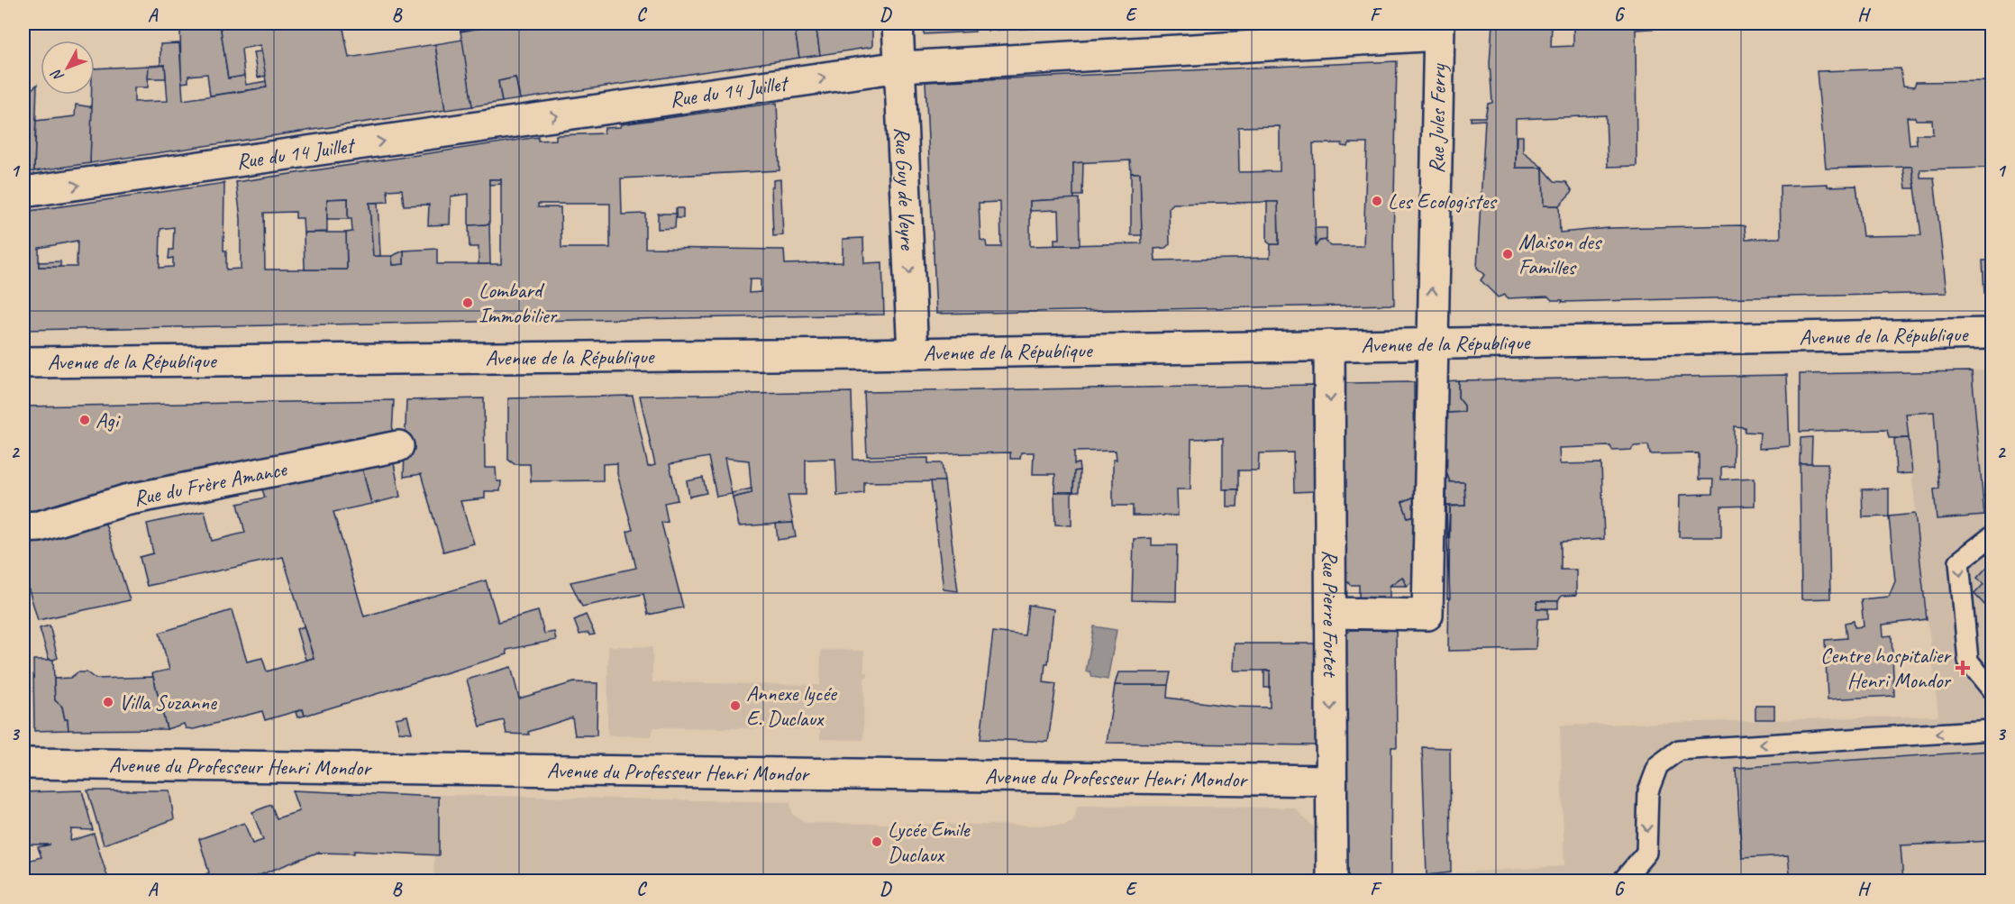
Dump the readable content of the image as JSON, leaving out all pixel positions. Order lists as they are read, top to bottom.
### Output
{
  "streets": {
    "street": [
      "Rue du 14 Juillet",
      "Rue Jules Ferry",
      "Rue Guy de Veyre",
      "Avenue de la République",
      "Rue du Frère Amance",
      "Rue Pierre Fortet",
      "Avenue du Professeur Henri Mondor"
    ]
  },
  "crossings": [
    ["Rue du 14 Juillet", "Rue Jules Ferry"],
    ["Rue du 14 Juillet", "Rue Guy de Veyre"],
    ["Rue Jules Ferry", "Avenue de la République"],
    ["Rue Jules Ferry", "Rue Pierre Fortet"],
    ["Rue Guy de Veyre", "Avenue de la République"],
    ["Avenue de la République", "Rue Pierre Fortet"],
    ["Rue Pierre Fortet", "Avenue du Professeur Henri Mondor"]
  ],
  "one_way": [
    "Rue du 14 Juillet",
    "Rue Jules Ferry",
    "Rue Guy de Veyre",
    "Rue Pierre Fortet"
  ],
  "places": {
    "other": [
      "Les Ecologistes",
      "Maison des Familles",
      "Lombard Immobilier",
      "Agi",
      "Villa Suzanne",
      "Annexe lycée E. Duclaux",
      "Lycée Emile Duclaux"
    ],
    "health": ["Centre hospitalier Henri Mondor"]
  },
  "north": "bottom left",
  "grid": {
    "columns": [
      "A",
      "B",
      "C",
      "D",
      "E",
      "F",
      "G",
      "H"
    ],
    "rows": ["1", "2", "3"]
  }
}
